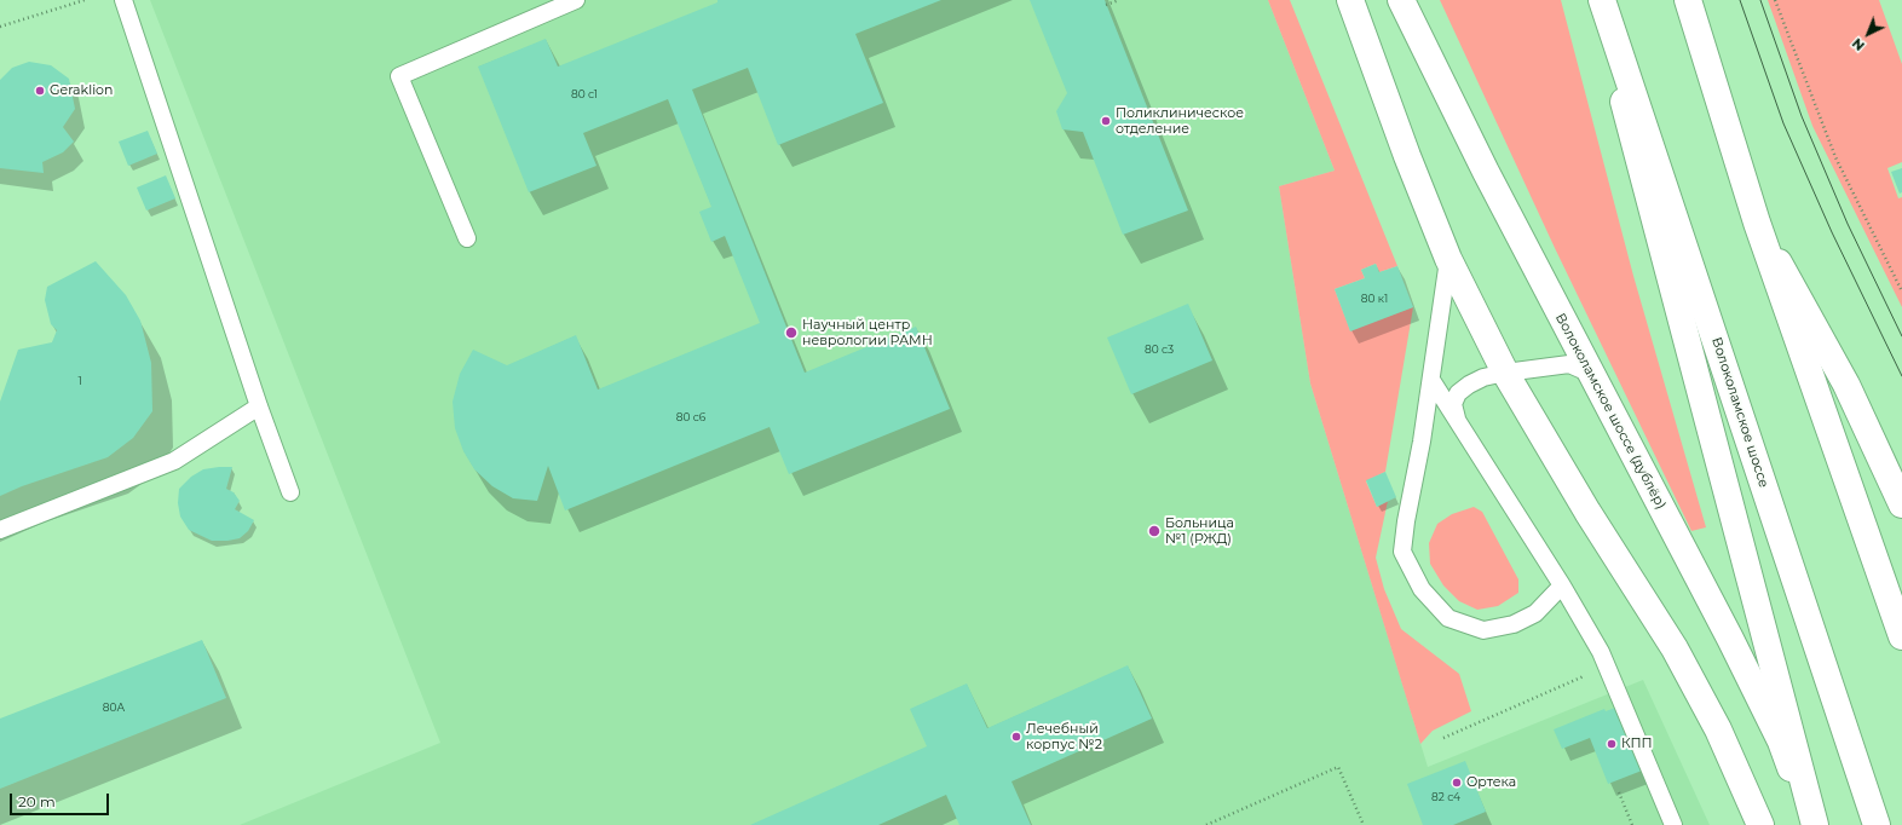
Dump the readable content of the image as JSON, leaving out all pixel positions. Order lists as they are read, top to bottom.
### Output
{
  "streets": {
    "main road": ["Волоколамское шоссе (дублёр)", "Волоколамское шоссе"]
  },
  "places": [
    "Geraklion",
    "Поликлиническое отделение",
    "Научный центр неврологии РАМН",
    "Больница №1 (РЖД)",
    "Лечебный корпус №2",
    "КПП",
    "Ортека"
  ],
  "house_numbers": [
    "80 с1",
    "80 к1",
    "80 с3",
    "1",
    "80 с6",
    "80А",
    "82 с4"
  ],
  "scale_bar": "20 m",
  "north": "bottom left"
}
